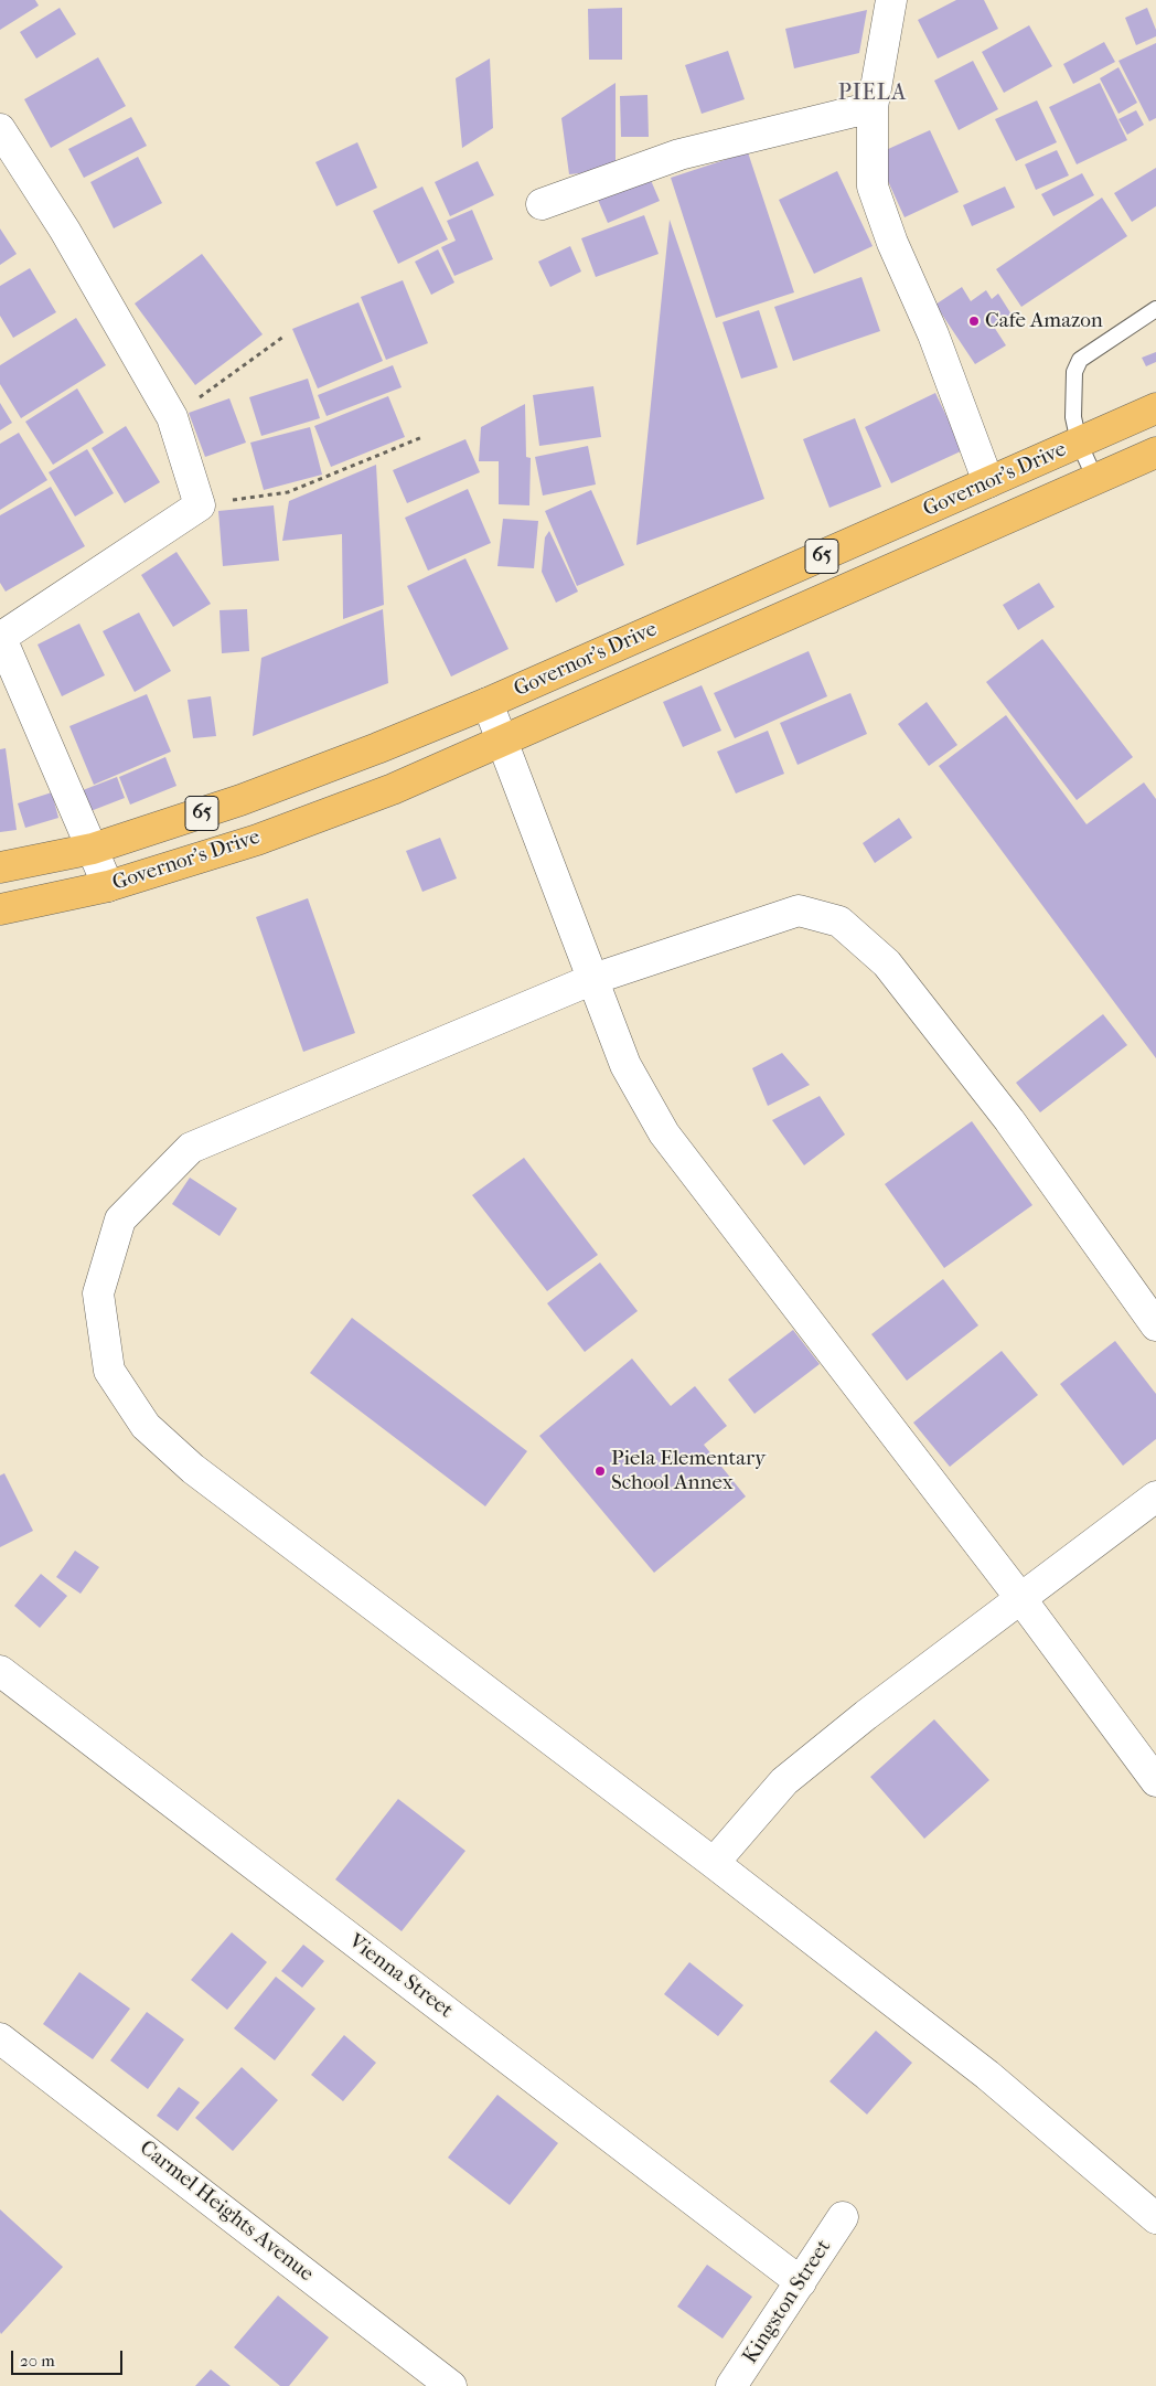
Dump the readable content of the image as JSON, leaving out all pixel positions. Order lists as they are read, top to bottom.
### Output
{
  "streets": {
    "highway": ["Governor's Drive", "65"],
    "street": ["Vienna Street", "Carmel Heights Avenue", "Kingston Street"]
  },
  "crossings": [
    ["Vienna Street", "Kingston Street"]
  ],
  "districts": ["PIELA"],
  "places": ["Cafe Amazon", "Piela Elementary School Annex"],
  "scale_bar": "20 m"
}
